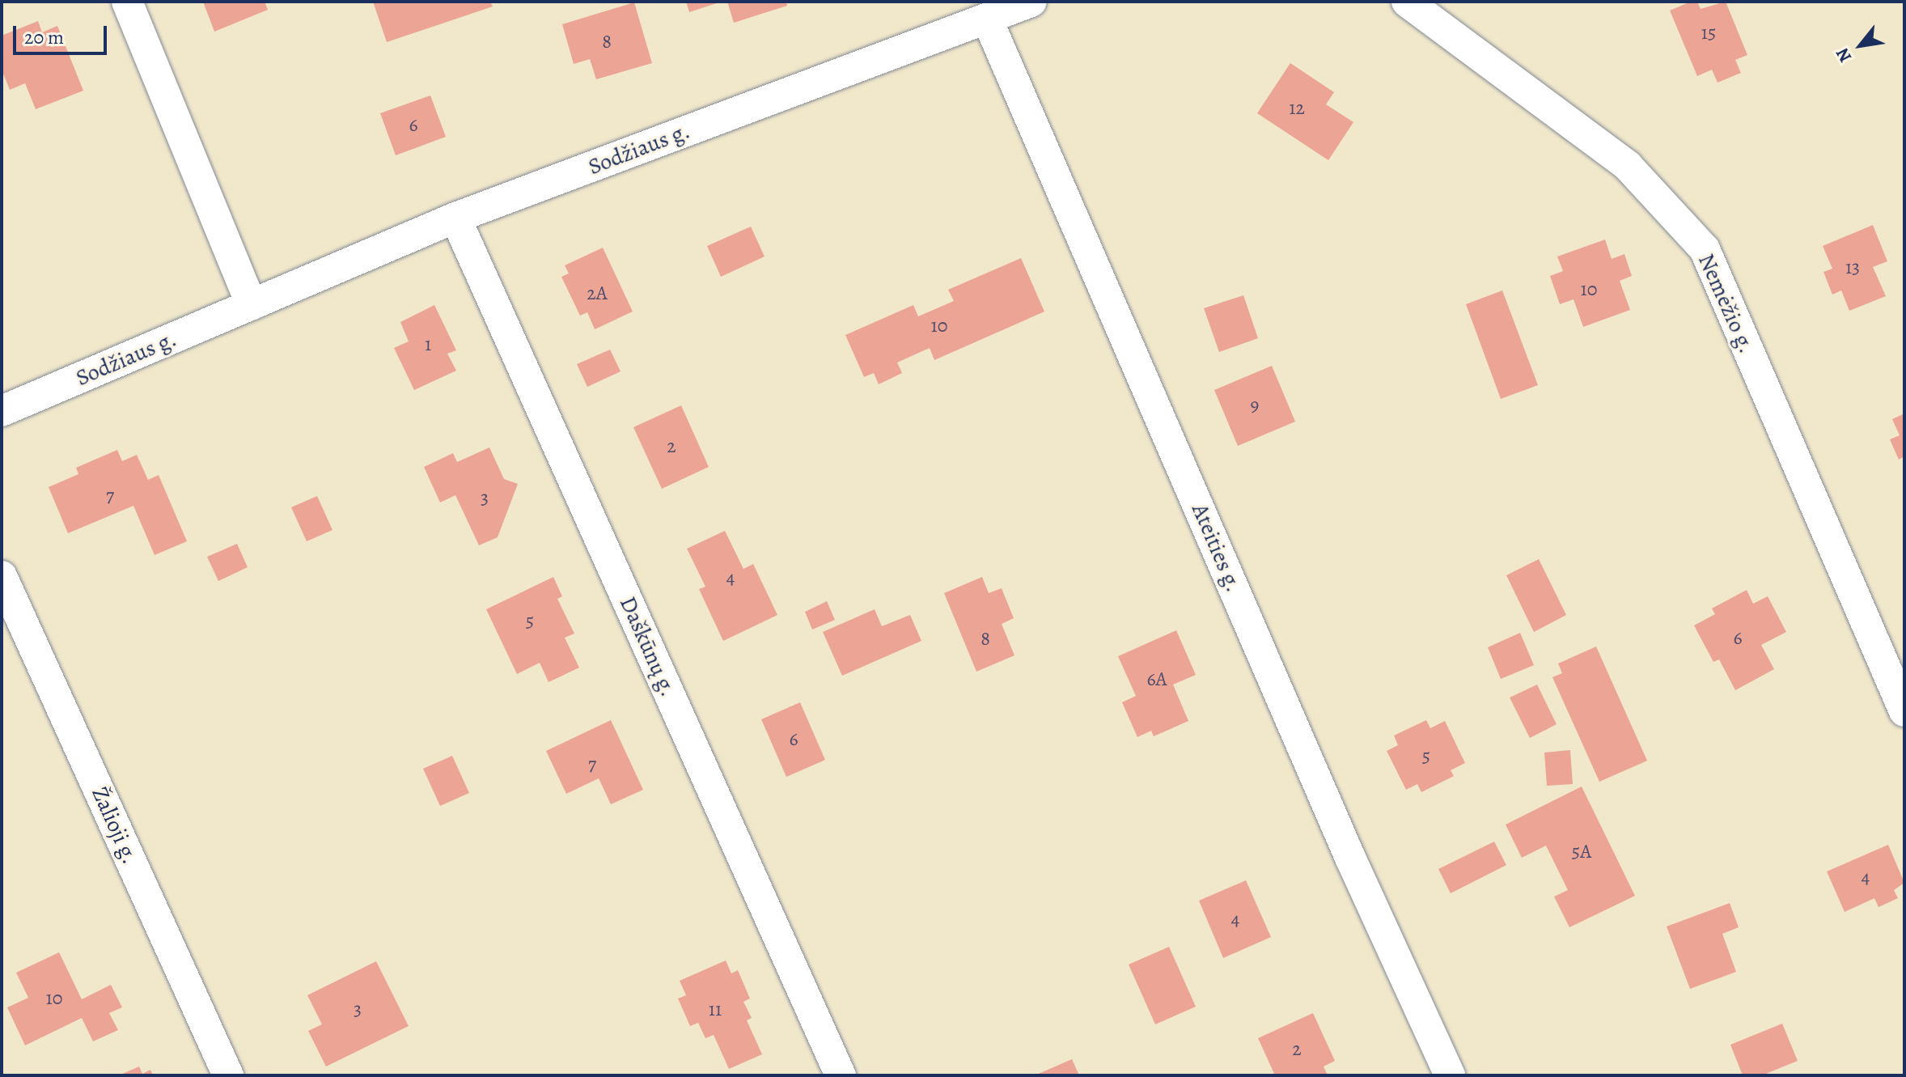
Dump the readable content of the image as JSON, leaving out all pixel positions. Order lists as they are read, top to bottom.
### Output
{
  "streets": {
    "street": [
      "Sodžiaus g.",
      "Nemėžio g.",
      "Ateities g.",
      "Daškūnų g.",
      "Žalioji g."
    ]
  },
  "crossings": [
    ["Sodžiaus g.", "Ateities g."],
    ["Sodžiaus g.", "Daškūnų g."]
  ],
  "house_numbers": [
    "15",
    "8",
    "12",
    "6",
    "13",
    "10",
    "2A",
    "10",
    "1",
    "9",
    "2",
    "7",
    "3",
    "4",
    "5",
    "6",
    "8",
    "6A",
    "6",
    "5",
    "7",
    "5A",
    "4",
    "4",
    "10",
    "3",
    "11",
    "2"
  ],
  "scale_bar": "20 m",
  "north": "bottom left"
}
